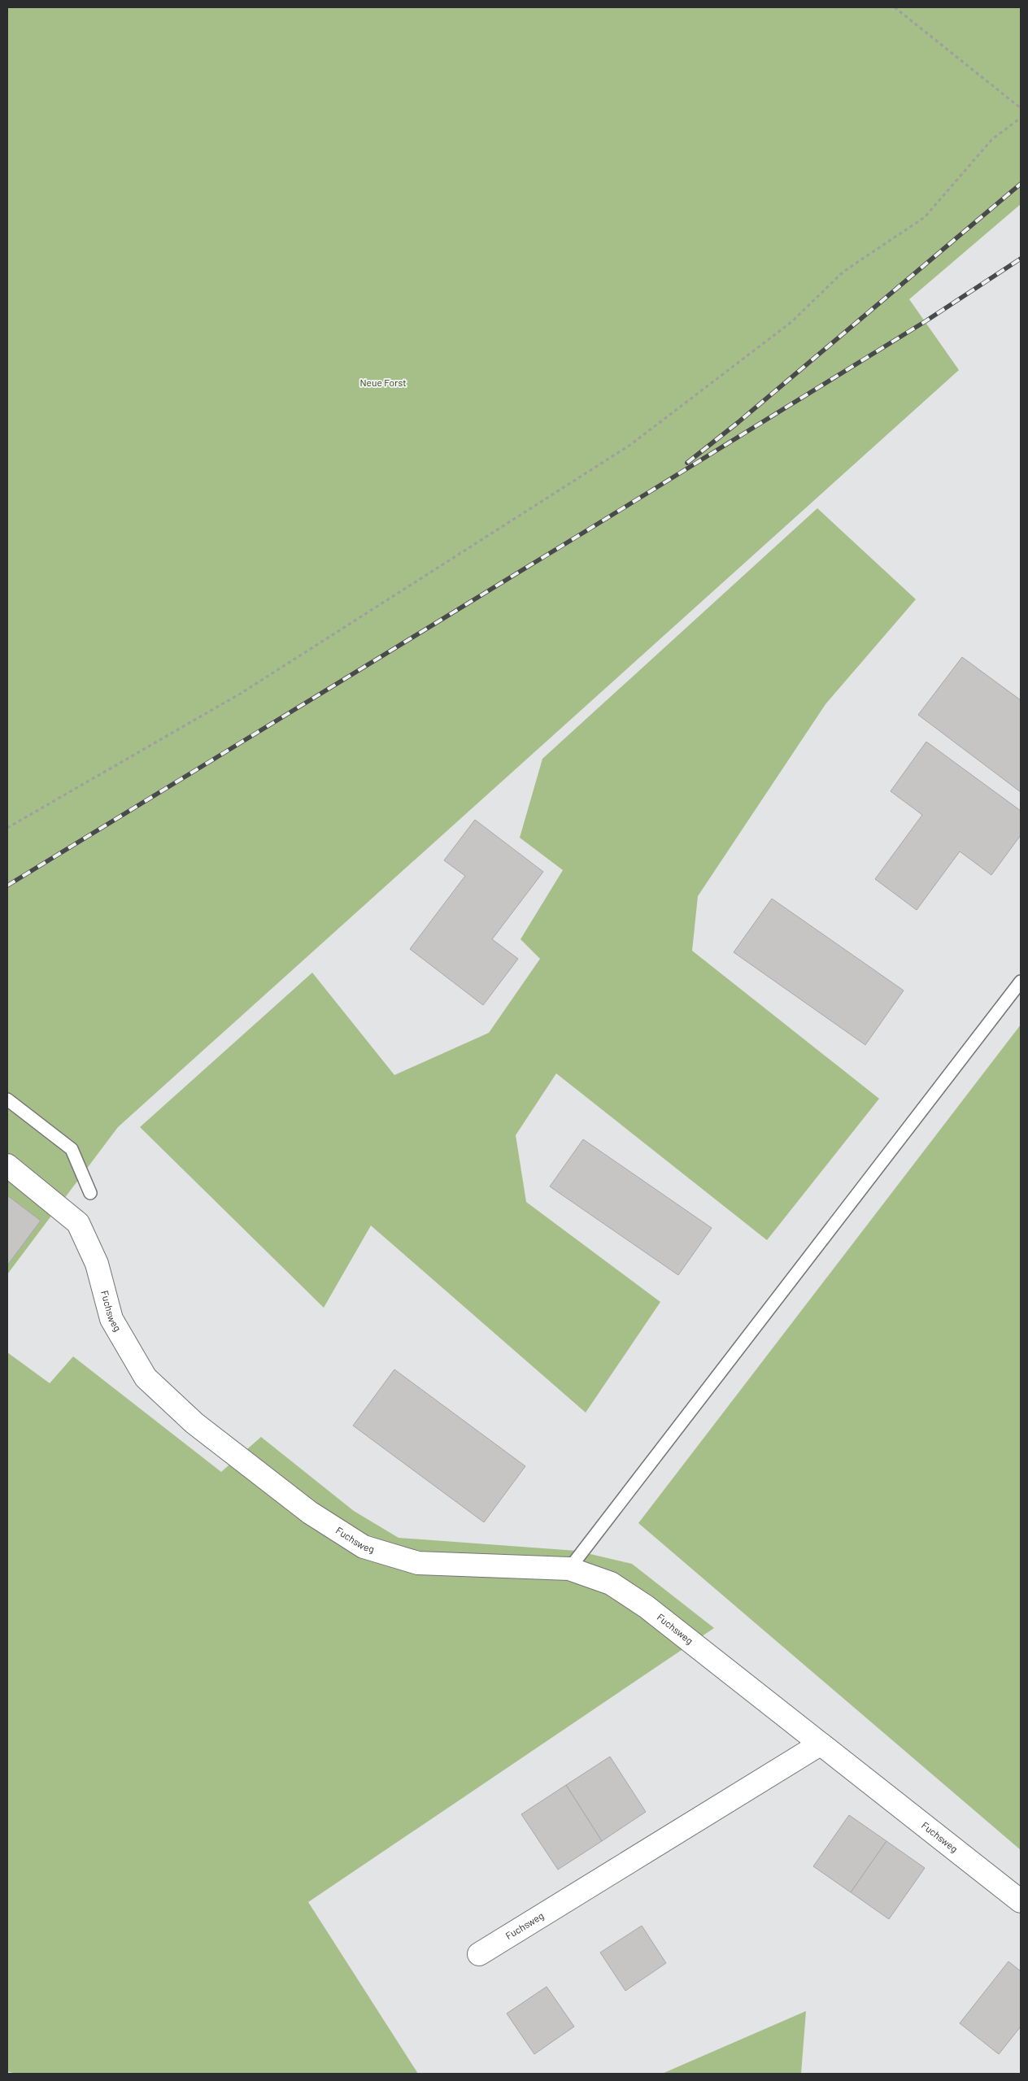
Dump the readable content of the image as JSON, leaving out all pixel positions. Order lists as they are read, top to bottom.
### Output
{
  "streets": {
    "street": ["Fuchsweg"]
  },
  "parks": ["Neue Forst"]
}
